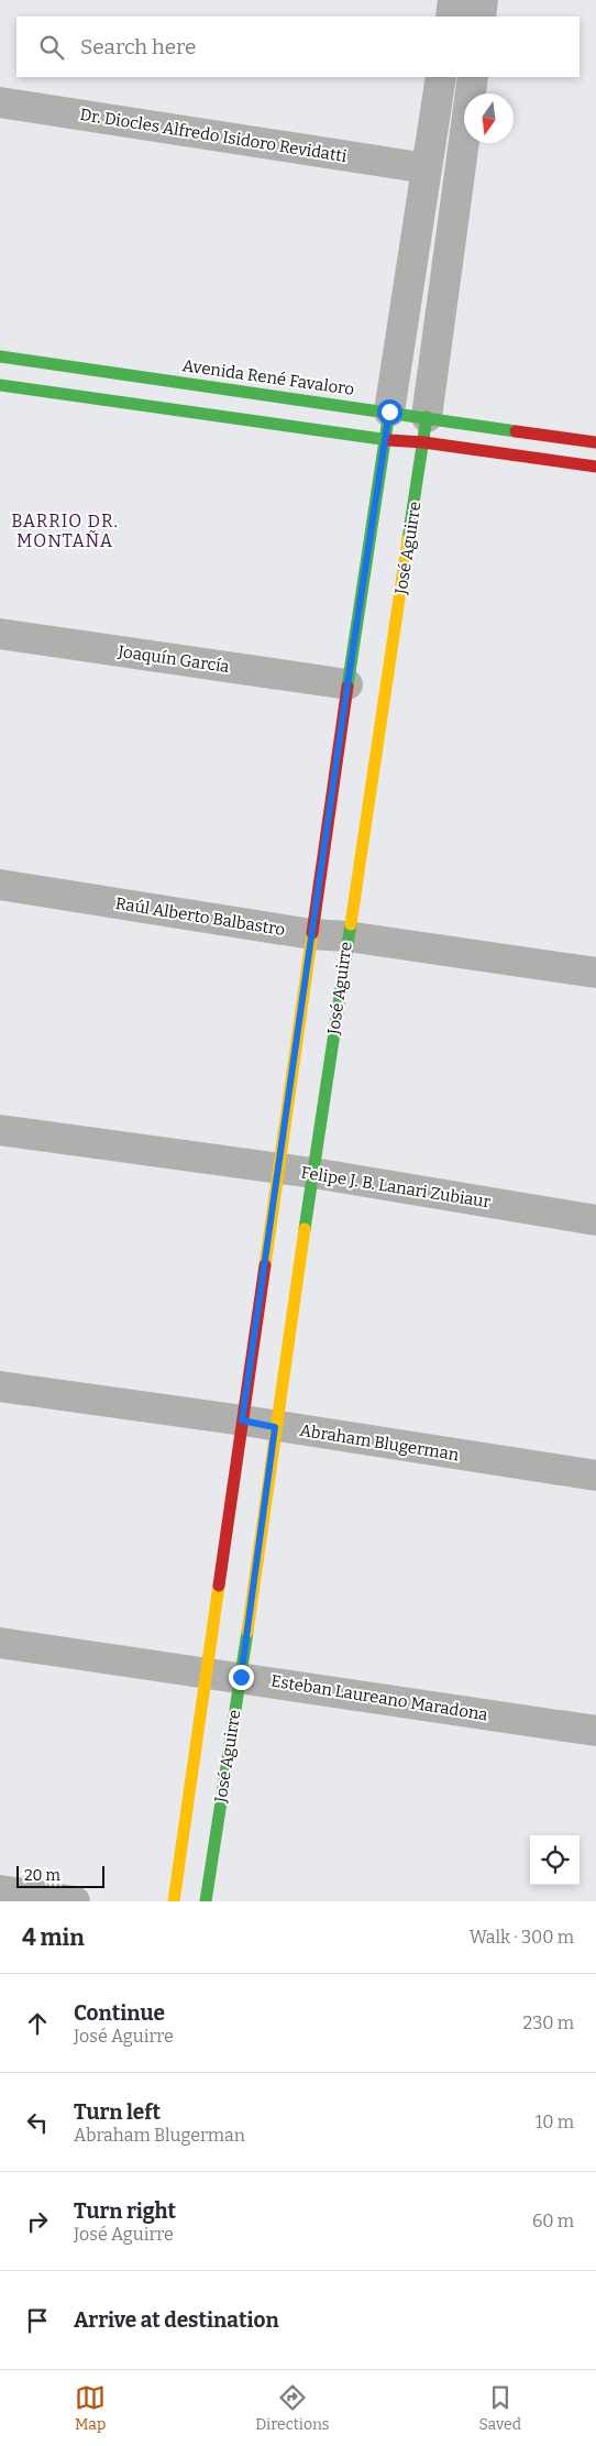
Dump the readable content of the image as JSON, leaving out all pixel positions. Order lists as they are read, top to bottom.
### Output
{
  "streets": {
    "street": [
      "Dr. Diocles Alfredo Isidoro Revidatti",
      "Avenida René Favaloro",
      "José Aguirre",
      "Joaquín García",
      "Raúl Alberto Balbastro",
      "Felipe J. B. Lanari Zubiaur",
      "Abraham Blugerman",
      "Esteban Laureano Maradona"
    ]
  },
  "crossings": [
    ["Dr. Diocles Alfredo Isidoro Revidatti", "José Aguirre"],
    ["Avenida René Favaloro", "José Aguirre"],
    ["José Aguirre", "Joaquín García"],
    ["José Aguirre", "Raúl Alberto Balbastro"],
    ["José Aguirre", "Felipe J. B. Lanari Zubiaur"],
    ["José Aguirre", "Abraham Blugerman"],
    ["José Aguirre", "Esteban Laureano Maradona"]
  ],
  "districts": ["BARRIO DR. MONTAÑA"],
  "scale_bar": "20 m",
  "north": "bottom",
  "page": {
    "search": "Search here",
    "scale": "20 m",
    "heading": ["4 min", "Walk · 300 m"],
    "list": [
      ["Continue", "José Aguirre", "230 m"],
      ["Turn left", "Abraham Blugerman", "10 m"],
      ["Turn right", "José Aguirre", "60 m"],
      "Arrive at destination"
    ],
    "nav": ["Map", "Directions", "Saved"]
  }
}
